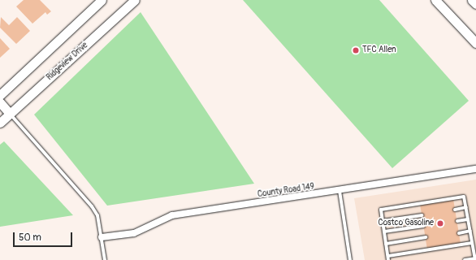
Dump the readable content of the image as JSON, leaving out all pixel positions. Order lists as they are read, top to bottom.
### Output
{
  "streets": {
    "main road": ["Ridgeview Drive"],
    "street": ["County Road 149"]
  },
  "places": ["TFC Allen", "Costco Gasoline"],
  "scale_bar": "50 m"
}
